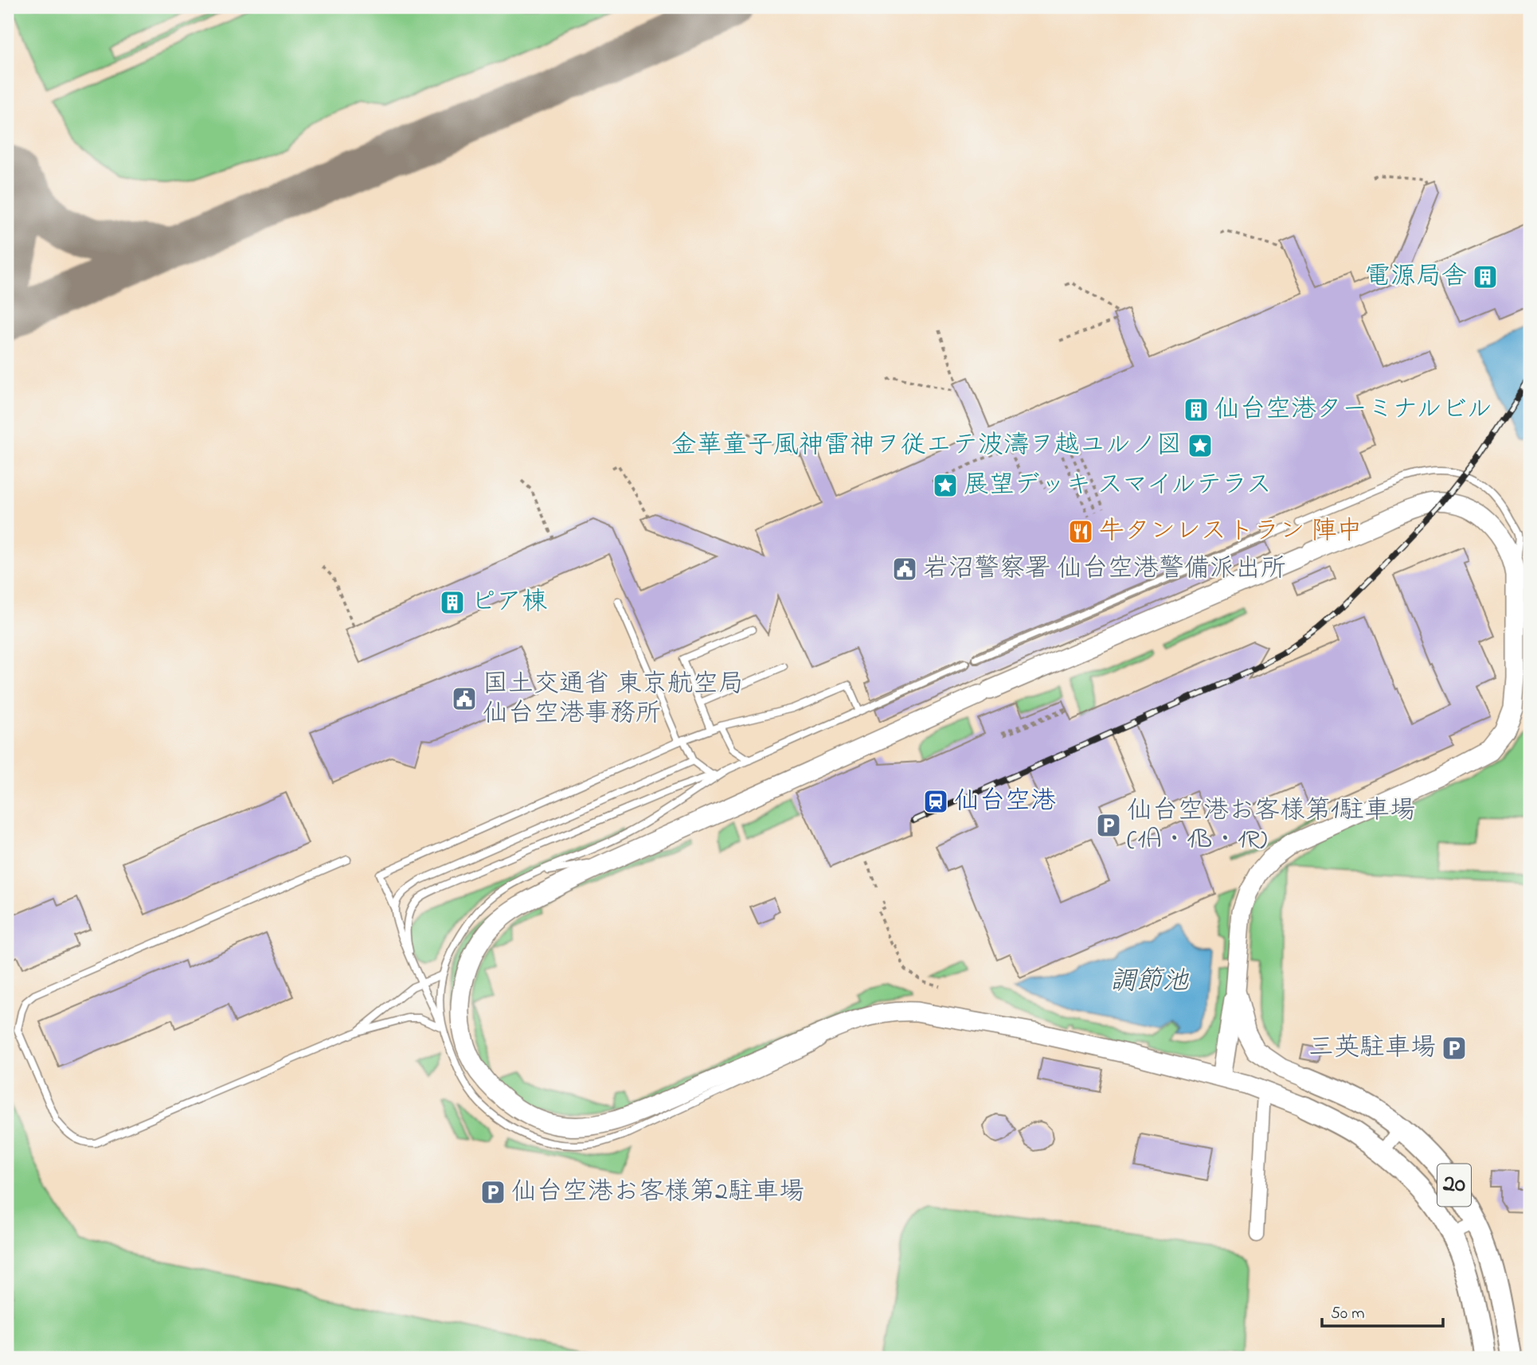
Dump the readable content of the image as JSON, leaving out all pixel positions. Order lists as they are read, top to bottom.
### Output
{
  "streets": {
    "main road": ["20"]
  },
  "water": ["調節池"],
  "places": {
    "building": ["電源局舎", "仙台空港ターミナルビル", "ピア棟"],
    "place": ["金華童子風神雷神ヲ従エテ波濤ヲ越ユルノ図", "展望デッキ スマイルテラス"],
    "restaurant": ["牛タンレストラン 陣中"],
    "public building": ["岩沼警察署 仙台空港警備派出所", "国土交通省 東京航空局 仙台空港事務所"],
    "station": ["仙台空港"],
    "parking": ["仙台空港お客様第1駐車場 (1A・1B・1R)", "三英駐車場", "仙台空港お客様第2駐車場"]
  },
  "scale_bar": "50 m"
}
